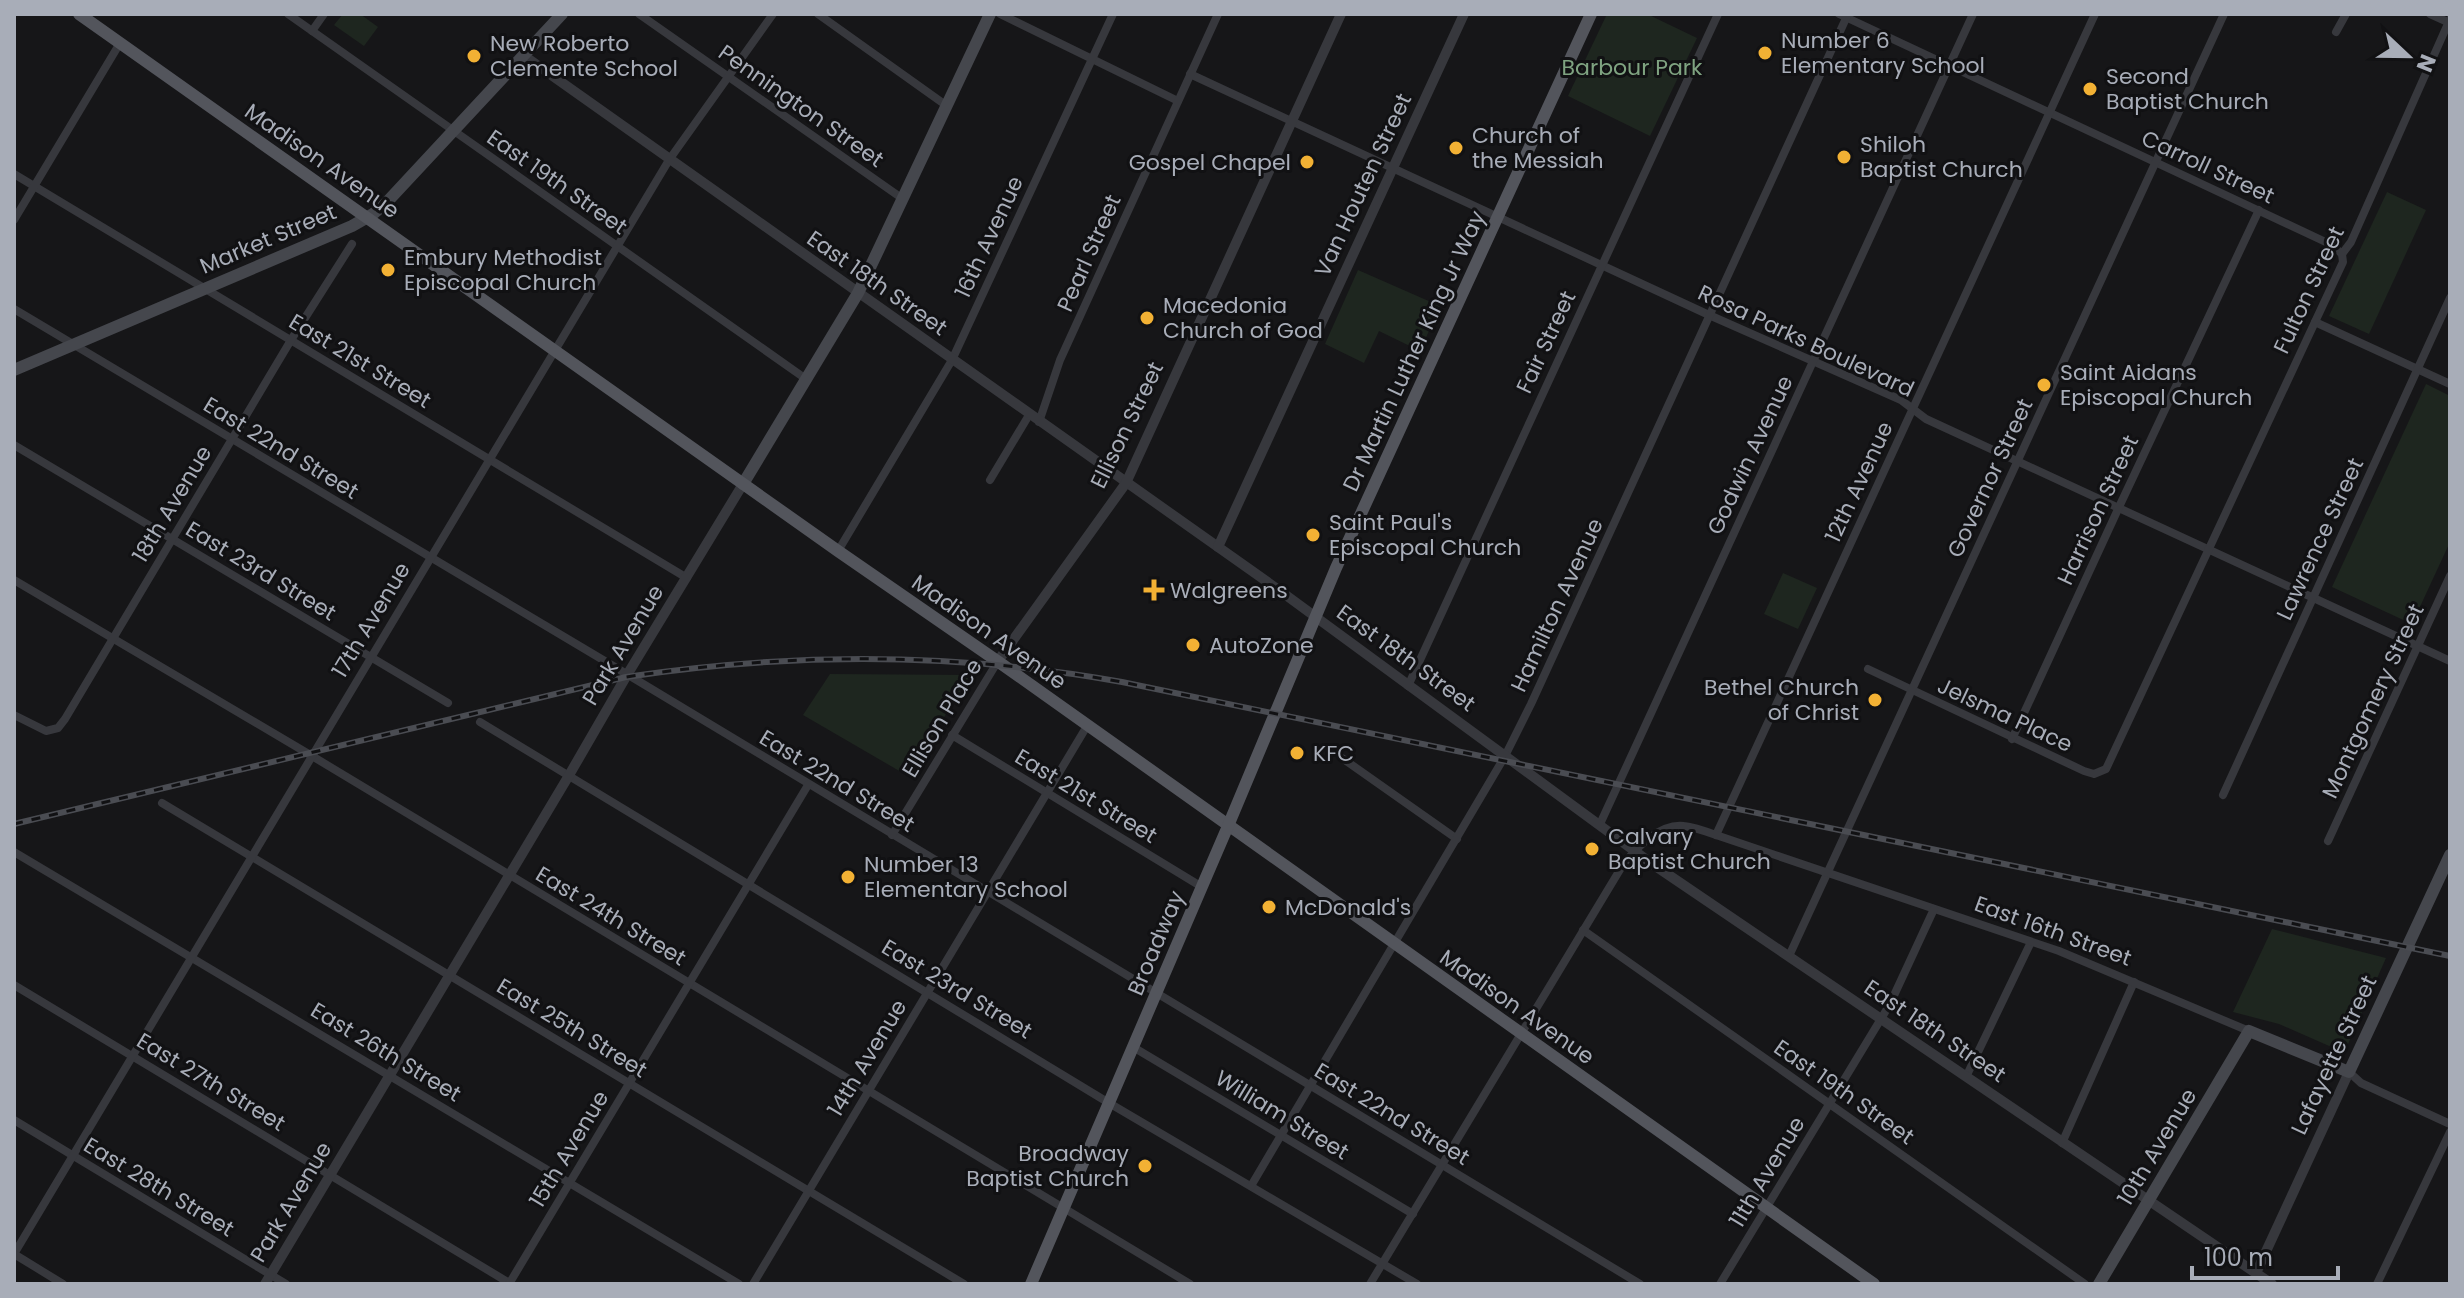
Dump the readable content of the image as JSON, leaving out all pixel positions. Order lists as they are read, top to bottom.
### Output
{
  "streets": {
    "main road": [
      "Madison Avenue",
      "Market Street",
      "Dr Martin Luther King Jr Way",
      "Park Avenue",
      "East 16th Street",
      "Broadway",
      "Lafayette Street",
      "10th Avenue"
    ],
    "street": [
      "Pennington Street",
      "Carroll Street",
      "East 19th Street",
      "Van Houten Street",
      "16th Avenue",
      "Pearl Street",
      "East 18th Street",
      "Fulton Street",
      "Rosa Parks Boulevard",
      "Fair Street",
      "East 21st Street",
      "Ellison Street",
      "East 22nd Street",
      "Godwin Avenue",
      "Governor Street",
      "12th Avenue",
      "18th Avenue",
      "Harrison Street",
      "Lawrence Street",
      "East 23rd Street",
      "Hamilton Avenue",
      "17th Avenue",
      "Montgomery Street",
      "Jelsma Place",
      "Ellison Place",
      "East 24th Street",
      "East 25th Street",
      "East 26th Street",
      "14th Avenue",
      "East 27th Street",
      "William Street",
      "15th Avenue",
      "11th Avenue",
      "East 28th Street"
    ]
  },
  "crossings": [
    ["Pennington Street", "17th Avenue"],
    ["Pennington Street", "Park Avenue"],
    ["Madison Avenue", "16th Avenue"],
    ["Madison Avenue", "Market Street"],
    ["Madison Avenue", "Ellison Street"],
    ["Madison Avenue", "Hamilton Avenue"],
    ["Madison Avenue", "17th Avenue"],
    ["Madison Avenue", "Park Avenue"],
    ["Madison Avenue", "Ellison Place"],
    ["Madison Avenue", "Broadway"],
    ["Madison Avenue", "14th Avenue"],
    ["Madison Avenue", "11th Avenue"],
    ["Carroll Street", "Fulton Street"],
    ["Carroll Street", "Godwin Avenue"],
    ["Carroll Street", "Governor Street"],
    ["Carroll Street", "12th Avenue"],
    ["Carroll Street", "Harrison Street"],
    ["Carroll Street", "Hamilton Avenue"],
    ["East 19th Street", "Market Street"],
    ["East 19th Street", "17th Avenue"],
    ["East 19th Street", "Park Avenue"],
    ["East 19th Street", "11th Avenue"],
    ["Van Houten Street", "East 18th Street"],
    ["Van Houten Street", "Rosa Parks Boulevard"],
    ["16th Avenue", "East 18th Street"],
    ["Market Street", "East 18th Street"],
    ["Market Street", "East 21st Street"],
    ["Market Street", "East 22nd Street"],
    ["Pearl Street", "East 18th Street"],
    ["Pearl Street", "Rosa Parks Boulevard"],
    ["East 18th Street", "Fair Street"],
    ["East 18th Street", "Dr Martin Luther King Jr Way"],
    ["East 18th Street", "Ellison Street"],
    ["East 18th Street", "Godwin Avenue"],
    ["East 18th Street", "Governor Street"],
    ["East 18th Street", "Hamilton Avenue"],
    ["East 18th Street", "17th Avenue"],
    ["East 18th Street", "Park Avenue"],
    ["East 18th Street", "East 16th Street"],
    ["East 18th Street", "Broadway"],
    ["East 18th Street", "Lafayette Street"],
    ["East 18th Street", "10th Avenue"],
    ["East 18th Street", "11th Avenue"],
    ["Fulton Street", "Rosa Parks Boulevard"],
    ["Fulton Street", "Jelsma Place"],
    ["Rosa Parks Boulevard", "Fair Street"],
    ["Rosa Parks Boulevard", "Dr Martin Luther King Jr Way"],
    ["Rosa Parks Boulevard", "Ellison Street"],
    ["Rosa Parks Boulevard", "Godwin Avenue"],
    ["Rosa Parks Boulevard", "Governor Street"],
    ["Rosa Parks Boulevard", "12th Avenue"],
    ["Rosa Parks Boulevard", "Harrison Street"],
    ["Rosa Parks Boulevard", "Lawrence Street"],
    ["Rosa Parks Boulevard", "Hamilton Avenue"],
    ["Rosa Parks Boulevard", "Montgomery Street"],
    ["Dr Martin Luther King Jr Way", "Broadway"],
    ["East 21st Street", "18th Avenue"],
    ["East 21st Street", "17th Avenue"],
    ["East 21st Street", "Park Avenue"],
    ["East 21st Street", "Ellison Place"],
    ["East 21st Street", "Broadway"],
    ["East 21st Street", "14th Avenue"],
    ["Ellison Street", "Ellison Place"],
    ["East 22nd Street", "18th Avenue"],
    ["East 22nd Street", "Hamilton Avenue"],
    ["East 22nd Street", "17th Avenue"],
    ["East 22nd Street", "Park Avenue"],
    ["East 22nd Street", "Ellison Place"],
    ["East 22nd Street", "Broadway"],
    ["East 22nd Street", "14th Avenue"],
    ["East 22nd Street", "15th Avenue"],
    ["Governor Street", "Jelsma Place"],
    ["Governor Street", "East 16th Street"],
    ["12th Avenue", "East 16th Street"],
    ["18th Avenue", "East 23rd Street"],
    ["18th Avenue", "East 24th Street"],
    ["Harrison Street", "Jelsma Place"],
    ["East 23rd Street", "Hamilton Avenue"],
    ["East 23rd Street", "17th Avenue"],
    ["East 23rd Street", "Park Avenue"],
    ["East 23rd Street", "Broadway"],
    ["East 23rd Street", "14th Avenue"],
    ["East 23rd Street", "15th Avenue"],
    ["Hamilton Avenue", "William Street"],
    ["17th Avenue", "East 24th Street"],
    ["17th Avenue", "East 25th Street"],
    ["17th Avenue", "East 26th Street"],
    ["17th Avenue", "East 27th Street"],
    ["17th Avenue", "East 28th Street"],
    ["Park Avenue", "East 24th Street"],
    ["Park Avenue", "East 25th Street"],
    ["Park Avenue", "East 26th Street"],
    ["Park Avenue", "East 27th Street"],
    ["Park Avenue", "East 28th Street"],
    ["East 24th Street", "Broadway"],
    ["East 24th Street", "14th Avenue"],
    ["East 24th Street", "15th Avenue"],
    ["East 16th Street", "Lafayette Street"],
    ["East 16th Street", "10th Avenue"],
    ["East 16th Street", "11th Avenue"],
    ["Broadway", "William Street"],
    ["East 25th Street", "14th Avenue"],
    ["East 25th Street", "15th Avenue"],
    ["East 26th Street", "15th Avenue"],
    ["East 27th Street", "15th Avenue"]
  ],
  "parks": ["Barbour Park"],
  "places": {
    "other": [
      "Number 6 Elementary School",
      "New Roberto Clemente School",
      "Second Baptist Church",
      "Church of the Messiah",
      "Shiloh Baptist Church",
      "Gospel Chapel",
      "Embury Methodist Episcopal Church",
      "Macedonia Church of God",
      "Saint Aidans Episcopal Church",
      "Saint Paul's Episcopal Church",
      "AutoZone",
      "Bethel Church of Christ",
      "KFC",
      "Calvary Baptist Church",
      "Number 13 Elementary School",
      "McDonald's",
      "Broadway Baptist Church"
    ],
    "health": ["Walgreens"]
  },
  "scale_bar": "100 m",
  "north": "right"
}
